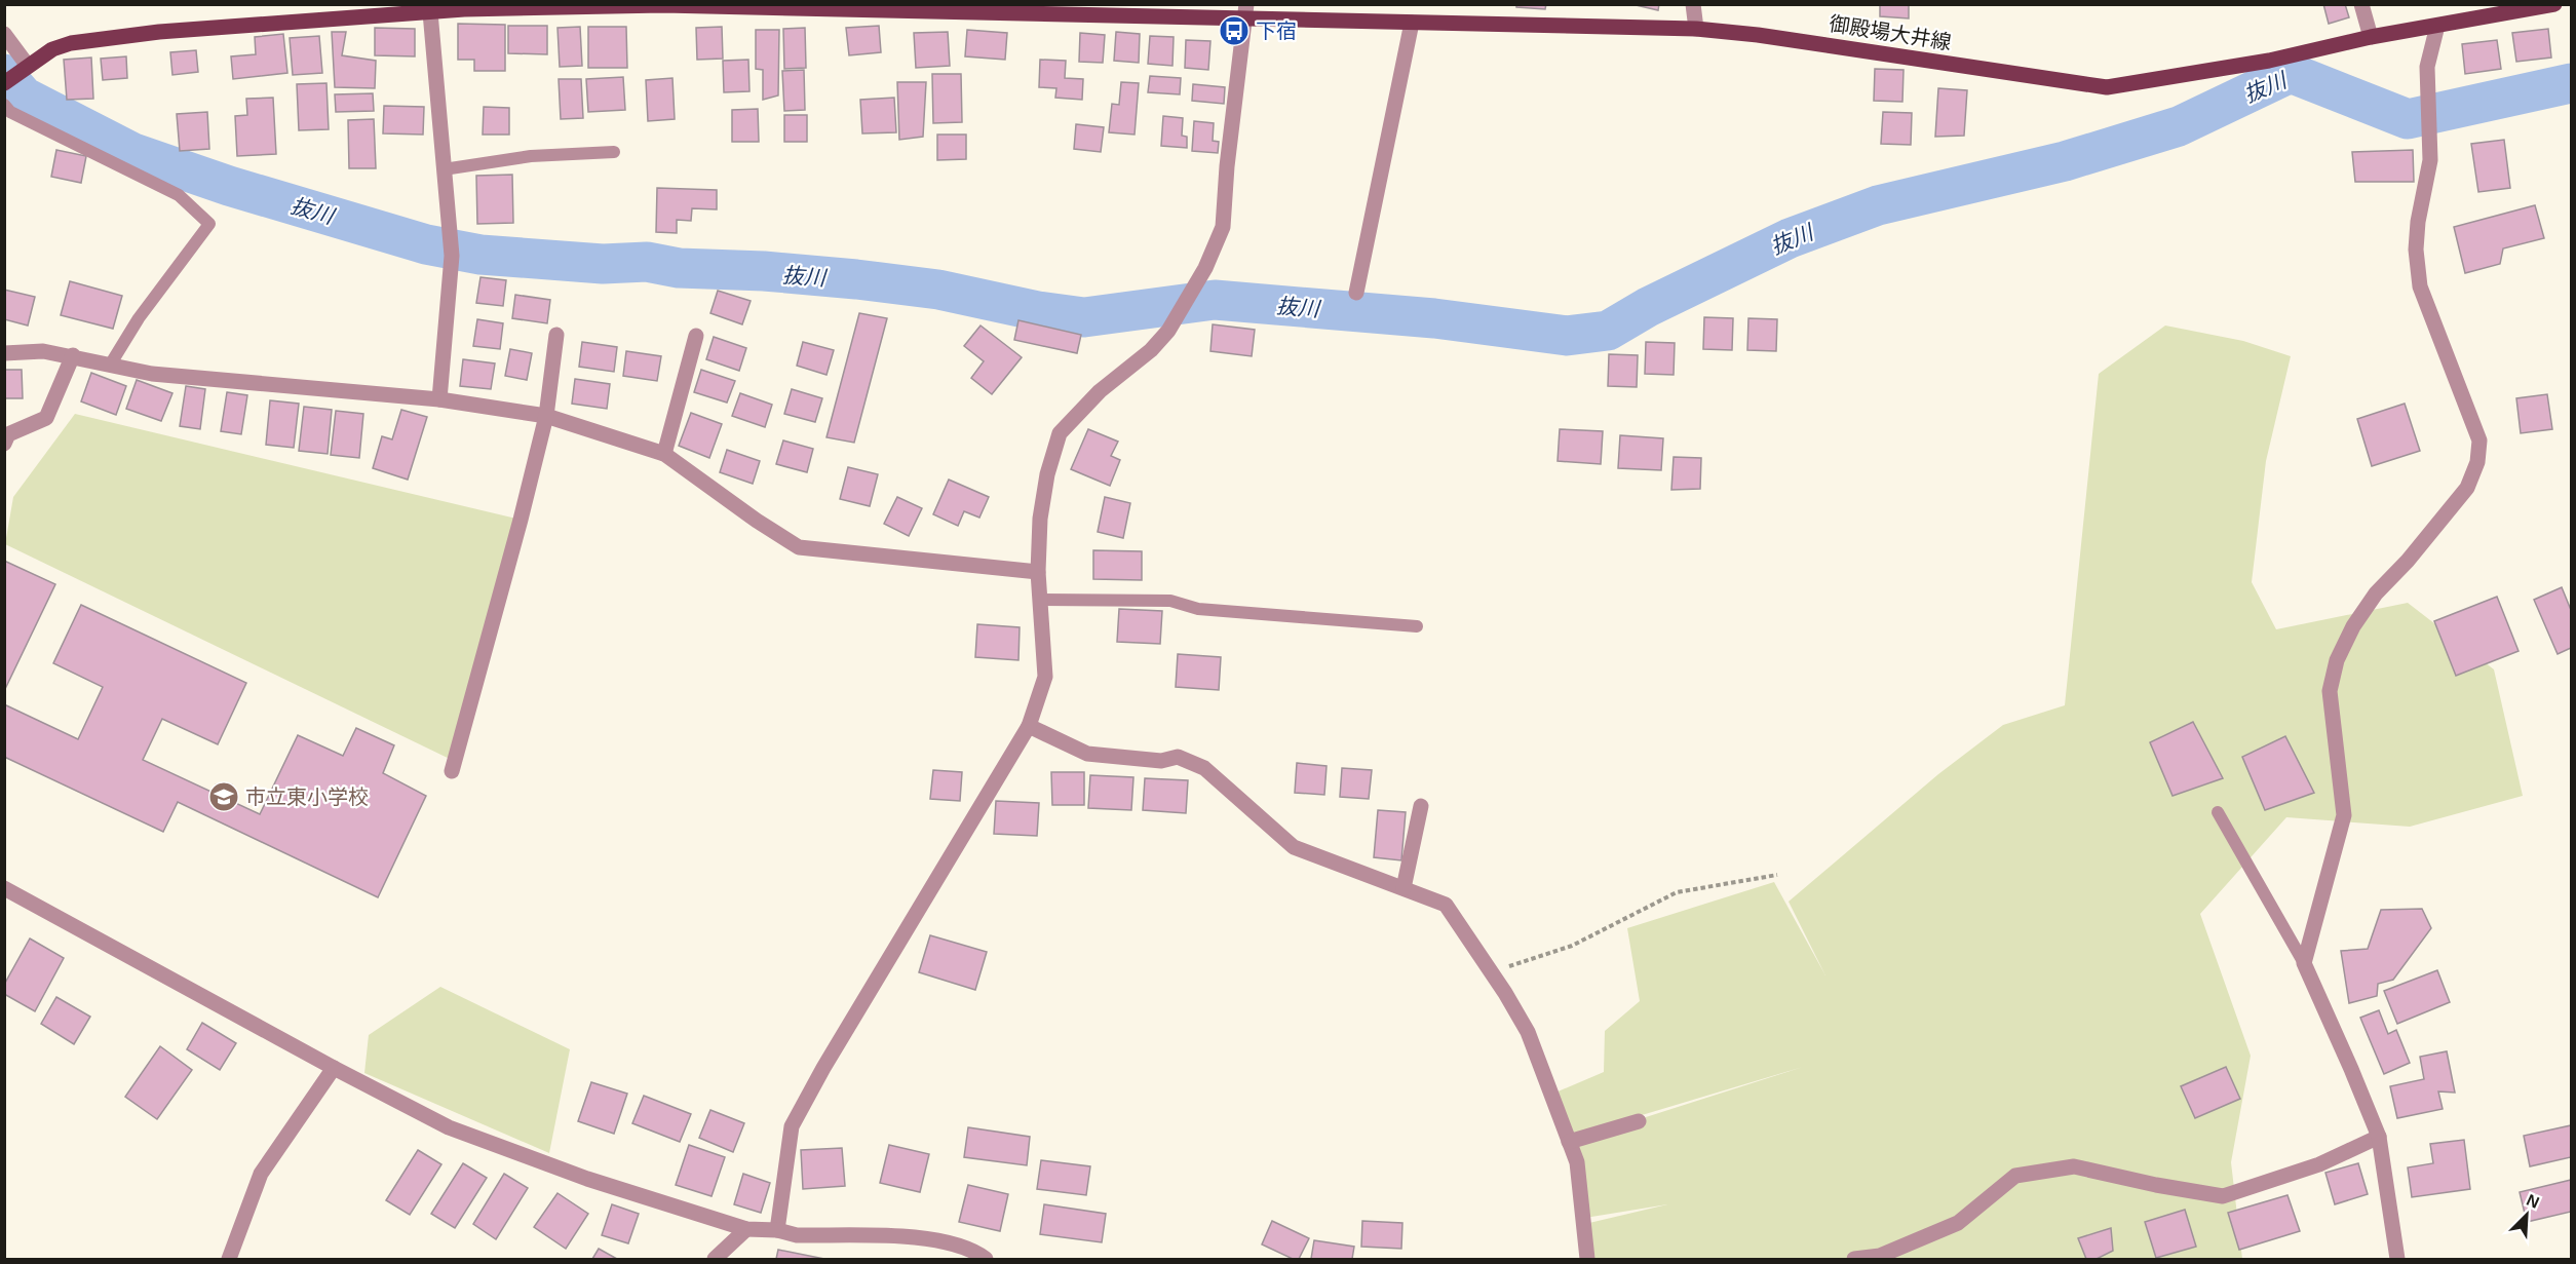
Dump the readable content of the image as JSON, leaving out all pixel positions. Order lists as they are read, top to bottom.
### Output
{
  "streets": {
    "main road": ["御殿場大井線"]
  },
  "water": ["抜川"],
  "places": {
    "bus stop": ["下宿"],
    "school or university": ["市立東小学校"]
  },
  "north": "top right"
}
